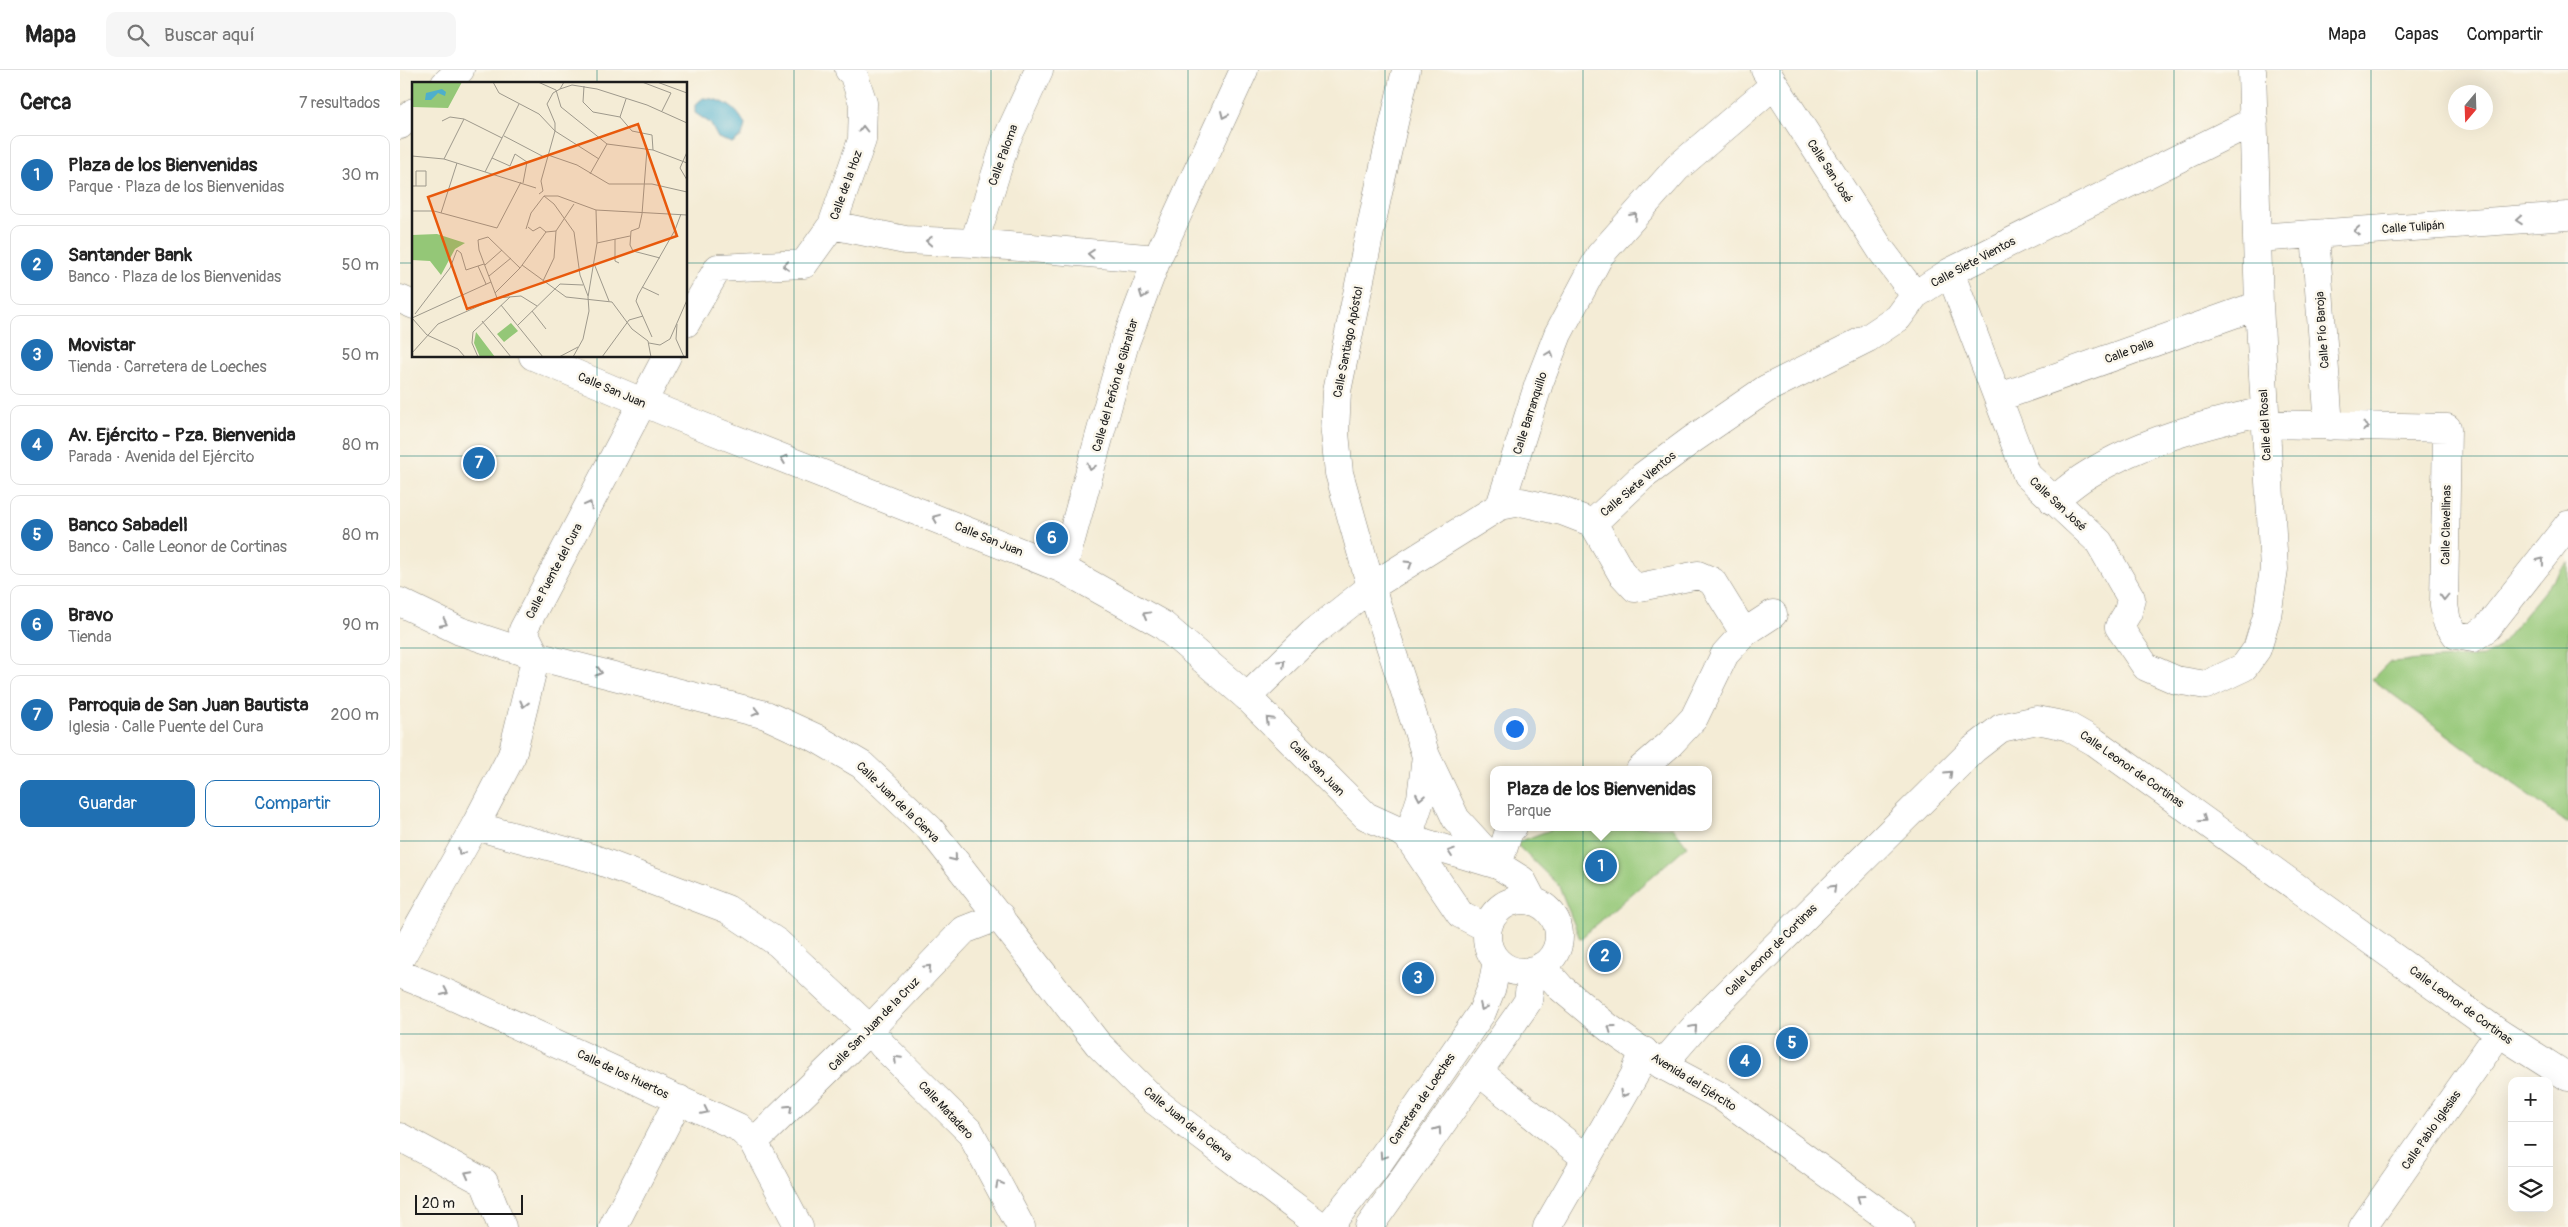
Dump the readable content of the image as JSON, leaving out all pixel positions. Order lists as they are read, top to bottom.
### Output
{
  "streets": {
    "street": [
      "Calle Paloma",
      "Calle San José",
      "Calle de la Hoz",
      "Calle Tulipán",
      "Calle Siete Vientos",
      "Calle Pío Baroja",
      "Calle Santiago Apóstol",
      "Calle Dalia",
      "Calle del Peñón de Gibraltar",
      "Calle San Juan",
      "Calle Barranquillo",
      "Calle del Rosal",
      "Calle Clavellinas",
      "Calle Puente del Cura",
      "Calle Leonor de Cortinas",
      "Calle Juan de la Cierva",
      "Calle San Juan de la Cruz",
      "Calle de los Huertos",
      "Avenida del Ejército",
      "Carretera de Loeches",
      "Calle Matadero",
      "Calle Pablo Iglesias"
    ]
  },
  "crossings": [
    ["Calle San José", "Calle Siete Vientos"],
    ["Calle San José", "Calle Dalia"],
    ["Calle San José", "Calle Barranquillo"],
    ["Calle San José", "Calle del Rosal"],
    ["Calle San José", "Calle Clavellinas"],
    ["Calle Tulipán", "Calle Pío Baroja"],
    ["Calle Tulipán", "Calle del Rosal"],
    ["Calle Siete Vientos", "Calle del Rosal"],
    ["Calle Pío Baroja", "Calle Clavellinas"],
    ["Calle Santiago Apóstol", "Calle San Juan"],
    ["Calle Santiago Apóstol", "Avenida del Ejército"],
    ["Calle Santiago Apóstol", "Carretera de Loeches"],
    ["Calle Dalia", "Calle del Rosal"],
    ["Calle del Peñón de Gibraltar", "Calle San Juan"],
    ["Calle San Juan", "Calle Puente del Cura"],
    ["Calle San Juan", "Avenida del Ejército"],
    ["Calle San Juan", "Carretera de Loeches"],
    ["Calle del Rosal", "Calle Clavellinas"],
    ["Calle Puente del Cura", "Calle Juan de la Cierva"],
    ["Calle Leonor de Cortinas", "Avenida del Ejército"],
    ["Calle Leonor de Cortinas", "Calle Pablo Iglesias"],
    ["Calle Juan de la Cierva", "Calle San Juan de la Cruz"],
    ["Calle San Juan de la Cruz", "Calle de los Huertos"],
    ["Calle San Juan de la Cruz", "Calle Matadero"],
    ["Avenida del Ejército", "Carretera de Loeches"]
  ],
  "one_way": [
    "Calle Tulipán",
    "Calle del Peñón de Gibraltar",
    "Calle San Juan",
    "Calle Barranquillo",
    "Calle Puente del Cura",
    "Calle Juan de la Cierva",
    "Calle San Juan de la Cruz",
    "Calle Matadero"
  ],
  "scale_bar": "20 m",
  "north": "bottom",
  "page": {
    "header": "Mapa",
    "search": "Buscar aquí",
    "nav": ["Mapa", "Capas", "Compartir"],
    "heading": ["Cerca", "7 resultados"],
    "list": [
      {
        "mark": "1",
        "name": "Plaza de los Bienvenidas",
        "note": "Parque · Plaza de los Bienvenidas",
        "value": "30 m"
      },
      {
        "mark": "2",
        "name": "Santander Bank",
        "note": "Banco · Plaza de los Bienvenidas",
        "value": "50 m"
      },
      {
        "mark": "3",
        "name": "Movistar",
        "note": "Tienda · Carretera de Loeches",
        "value": "50 m"
      },
      {
        "mark": "4",
        "name": "Av. Ejército - Pza. Bienvenida",
        "note": "Parada · Avenida del Ejército",
        "value": "80 m"
      },
      {
        "mark": "5",
        "name": "Banco Sabadell",
        "note": "Banco · Calle Leonor de Cortinas",
        "value": "80 m"
      },
      {
        "mark": "6",
        "name": "Bravo",
        "note": "Tienda",
        "value": "90 m"
      },
      {
        "mark": "7",
        "name": "Parroquia de San Juan Bautista",
        "note": "Iglesia · Calle Puente del Cura",
        "value": "200 m"
      }
    ],
    "pins": [
      "7",
      "6",
      "1",
      "2",
      "3",
      "5",
      "4"
    ],
    "buttons": ["Guardar", "Compartir"],
    "popup": ["Plaza de los Bienvenidas", "Parque"],
    "map_buttons": ["+", "−"],
    "scale": "20 m"
  }
}
